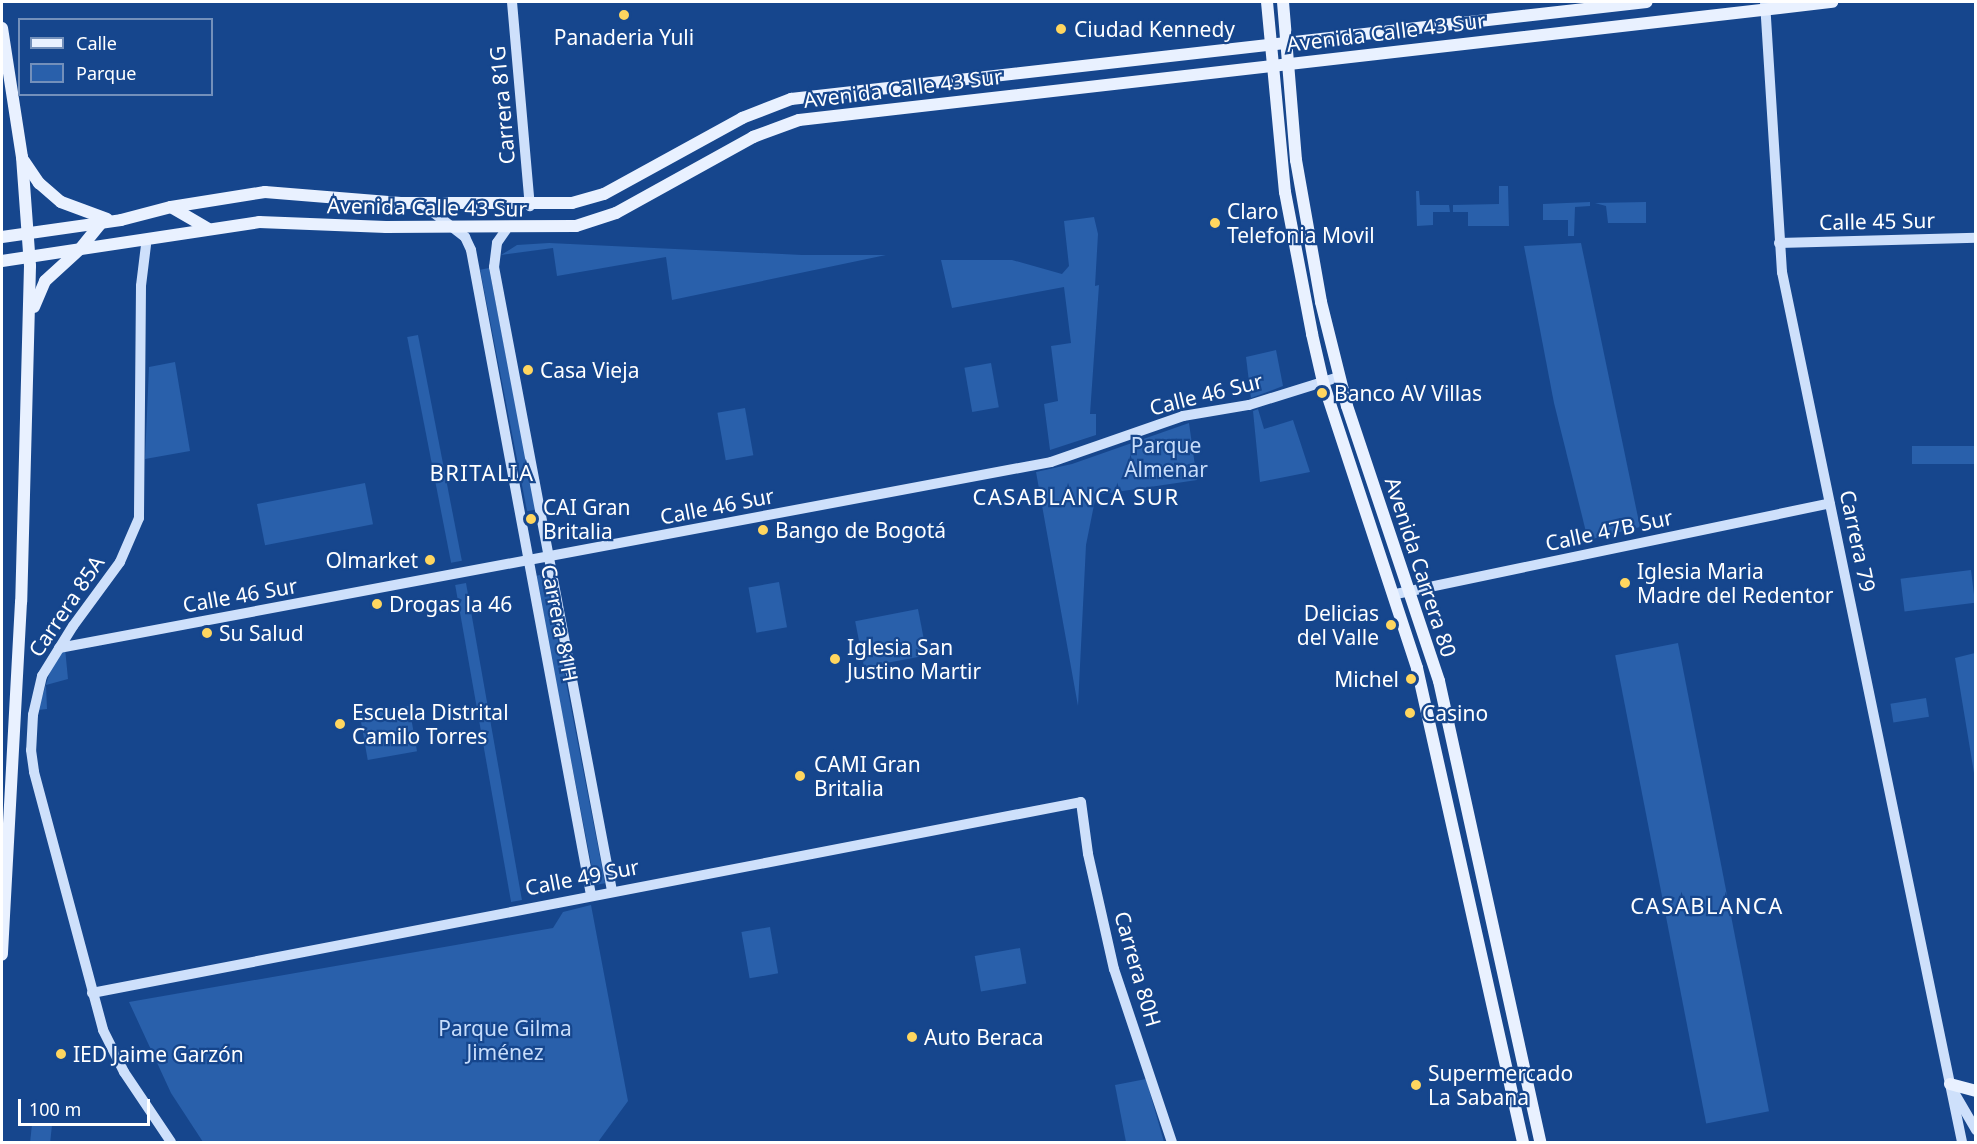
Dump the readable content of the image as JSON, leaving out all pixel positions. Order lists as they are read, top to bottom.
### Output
{
  "streets": {
    "main road": ["Avenida Calle 43 Sur", "Avenida Carrera 80"],
    "street": [
      "Carrera 81G",
      "Calle 45 Sur",
      "Calle 46 Sur",
      "Calle 47B Sur",
      "Carrera 79",
      "Carrera 85A",
      "Carrera 81H",
      "Calle 49 Sur",
      "Carrera 80H"
    ]
  },
  "crossings": [
    ["Avenida Calle 43 Sur", "Carrera 81G"],
    ["Avenida Calle 43 Sur", "Carrera 79"],
    ["Avenida Calle 43 Sur", "Avenida Carrera 80"],
    ["Avenida Calle 43 Sur", "Carrera 81H"],
    ["Calle 45 Sur", "Carrera 79"],
    ["Calle 46 Sur", "Avenida Carrera 80"],
    ["Calle 46 Sur", "Carrera 85A"],
    ["Calle 46 Sur", "Carrera 81H"],
    ["Calle 47B Sur", "Carrera 79"],
    ["Calle 47B Sur", "Avenida Carrera 80"],
    ["Carrera 85A", "Calle 49 Sur"],
    ["Carrera 81H", "Calle 49 Sur"],
    ["Calle 49 Sur", "Carrera 80H"]
  ],
  "districts": ["BRITALIA", "CASABLANCA SUR", "CASABLANCA"],
  "parks": ["Parque Almenar", "Parque Gilma Jiménez"],
  "places": [
    "Panaderia Yuli",
    "Ciudad Kennedy",
    "Claro Telefonia Movil",
    "Casa Vieja",
    "Banco AV Villas",
    "CAI Gran Britalia",
    "Bango de Bogotá",
    "Olmarket",
    "Iglesia Maria Madre del Redentor",
    "Drogas la 46",
    "Delicias del Valle",
    "Su Salud",
    "Iglesia San Justino Martir",
    "Michel",
    "Casino",
    "Escuela Distrital Camilo Torres",
    "CAMI Gran Britalia",
    "Auto Beraca",
    "IED Jaime Garzón",
    "Supermercado La Sabana"
  ],
  "legend": ["Calle", "Parque"],
  "scale_bar": "100 m"
}
